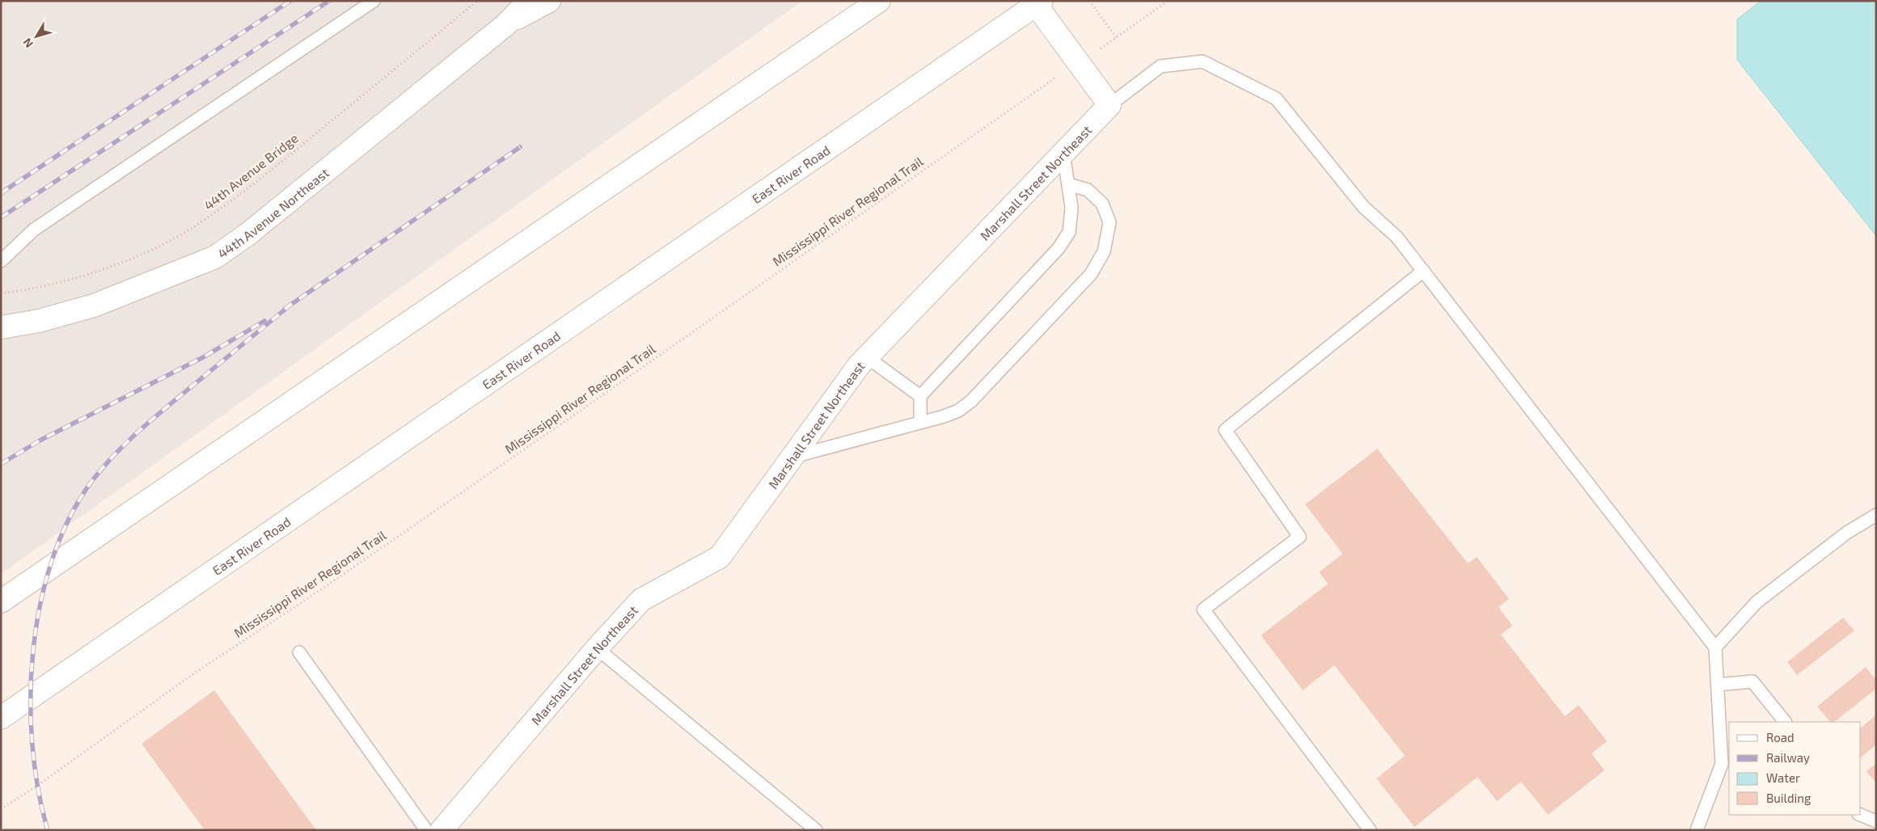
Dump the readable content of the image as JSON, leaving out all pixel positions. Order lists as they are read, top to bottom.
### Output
{
  "streets": {
    "street": ["East River Road", "Marshall Street Northeast", "44th Avenue Northeast"],
    "path": ["44th Avenue Bridge", "Mississippi River Regional Trail"]
  },
  "legend": [
    "Road",
    "Railway",
    "Water",
    "Building"
  ],
  "north": "bottom left"
}
